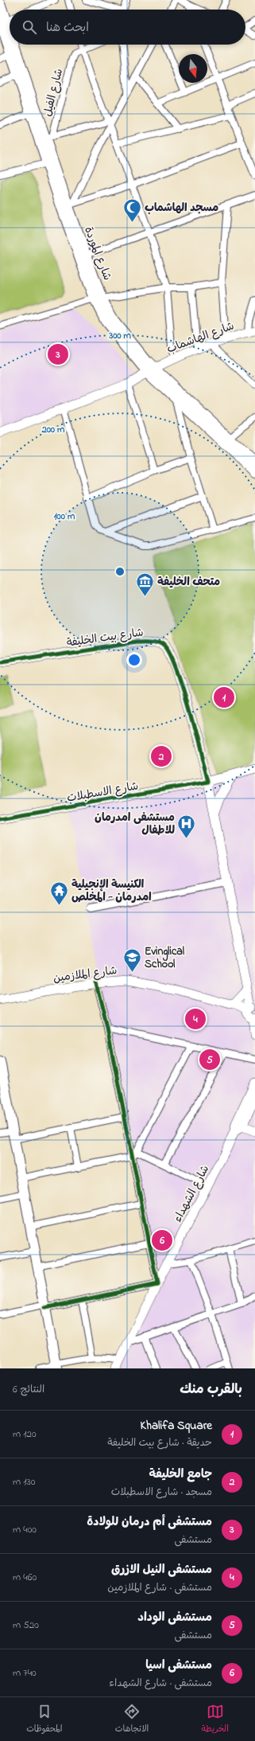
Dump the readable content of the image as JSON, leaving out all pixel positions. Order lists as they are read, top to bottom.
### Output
{
  "streets": {
    "main road": ["شارع الموردة"],
    "street": [
      "شارع الفيل",
      "شارع الهاشماب",
      "شارع بيت الخليفة",
      "شارع الاسطبلات",
      "شارع الملازمين",
      "شارع الشهداء"
    ]
  },
  "crossings": [
    ["شارع الفيل", "شارع الموردة"],
    ["شارع الموردة", "شارع الهاشماب"],
    ["شارع بيت الخليفة", "شارع الاسطبلات"],
    ["شارع بيت الخليفة", "شارع الملازمين"]
  ],
  "places": {
    "mosque": ["مسجد الهاشماب"],
    "museum": ["متحف الخليفة"],
    "hospital": ["مستشفى امدرمان للاطفال"],
    "temple": ["الكنيسة الإنجيلية امدرمان - المخلص"],
    "school or university": ["Evinglical School"]
  },
  "north": "bottom",
  "page": {
    "search": "ابحث هنا",
    "pins": [
      "3",
      "1",
      "2",
      "4",
      "5",
      "6"
    ],
    "heading": ["بالقرب منك", "النتائج: 6"],
    "list": [
      {
        "mark": "1",
        "name": "Khalifa Square",
        "note": "حديقة · شارع بيت الخليفة",
        "value": "120 m"
      },
      {
        "mark": "2",
        "name": "جامع الخليفة",
        "note": "مسجد · شارع الاسطبلات",
        "value": "130 m"
      },
      {
        "mark": "3",
        "name": "مستشفى أم درمان للولادة",
        "note": "مستشفى",
        "value": "400 m"
      },
      {
        "mark": "4",
        "name": "مستشفى النيل الازرق",
        "note": "مستشفى · شارع الملازمين",
        "value": "460 m"
      },
      {
        "mark": "5",
        "name": "مستشفى الوداد",
        "note": "مستشفى",
        "value": "520 m"
      },
      {
        "mark": "6",
        "name": "مستشفى اسيا",
        "note": "مستشفى · شارع الشهداء",
        "value": "740 m"
      }
    ],
    "nav": ["الخريطة", "الاتجاهات", "المحفوظات"]
  },
  "rings": ["300 m", "200 m", "100 m"]
}
